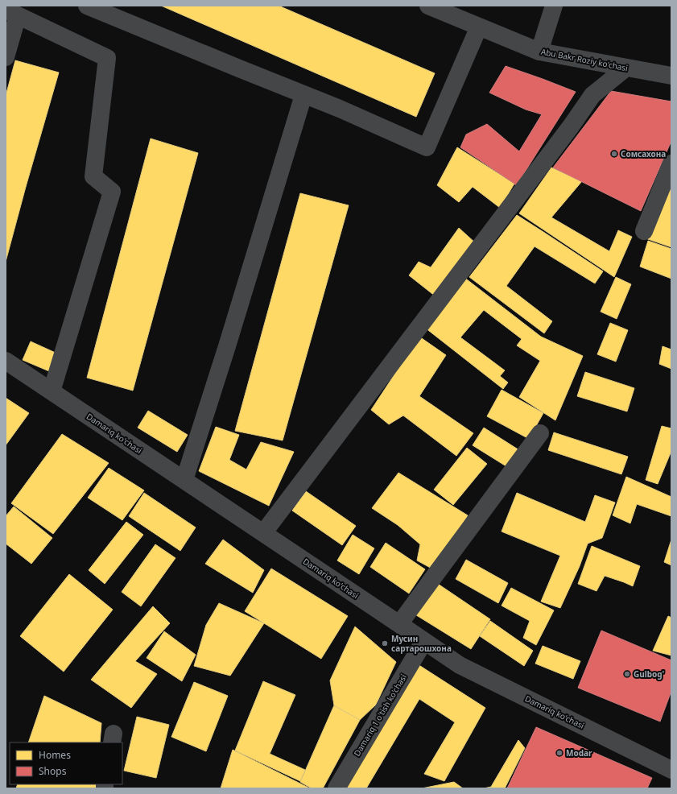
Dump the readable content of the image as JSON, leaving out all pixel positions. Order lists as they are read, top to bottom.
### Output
{
  "streets": {
    "street": ["Abu Bakr Roziy ko'chasi", "Damariq ko'chasi", "Damariq 1 o'tish ko'chasi"]
  },
  "crossings": [
    ["Damariq ko'chasi", "Damariq 1 o'tish ko'chasi"]
  ],
  "places": [
    "Сомсахона",
    "Мусин сартарошхона",
    "Gulbog'",
    "Modar"
  ],
  "legend": ["Homes", "Shops"]
}
